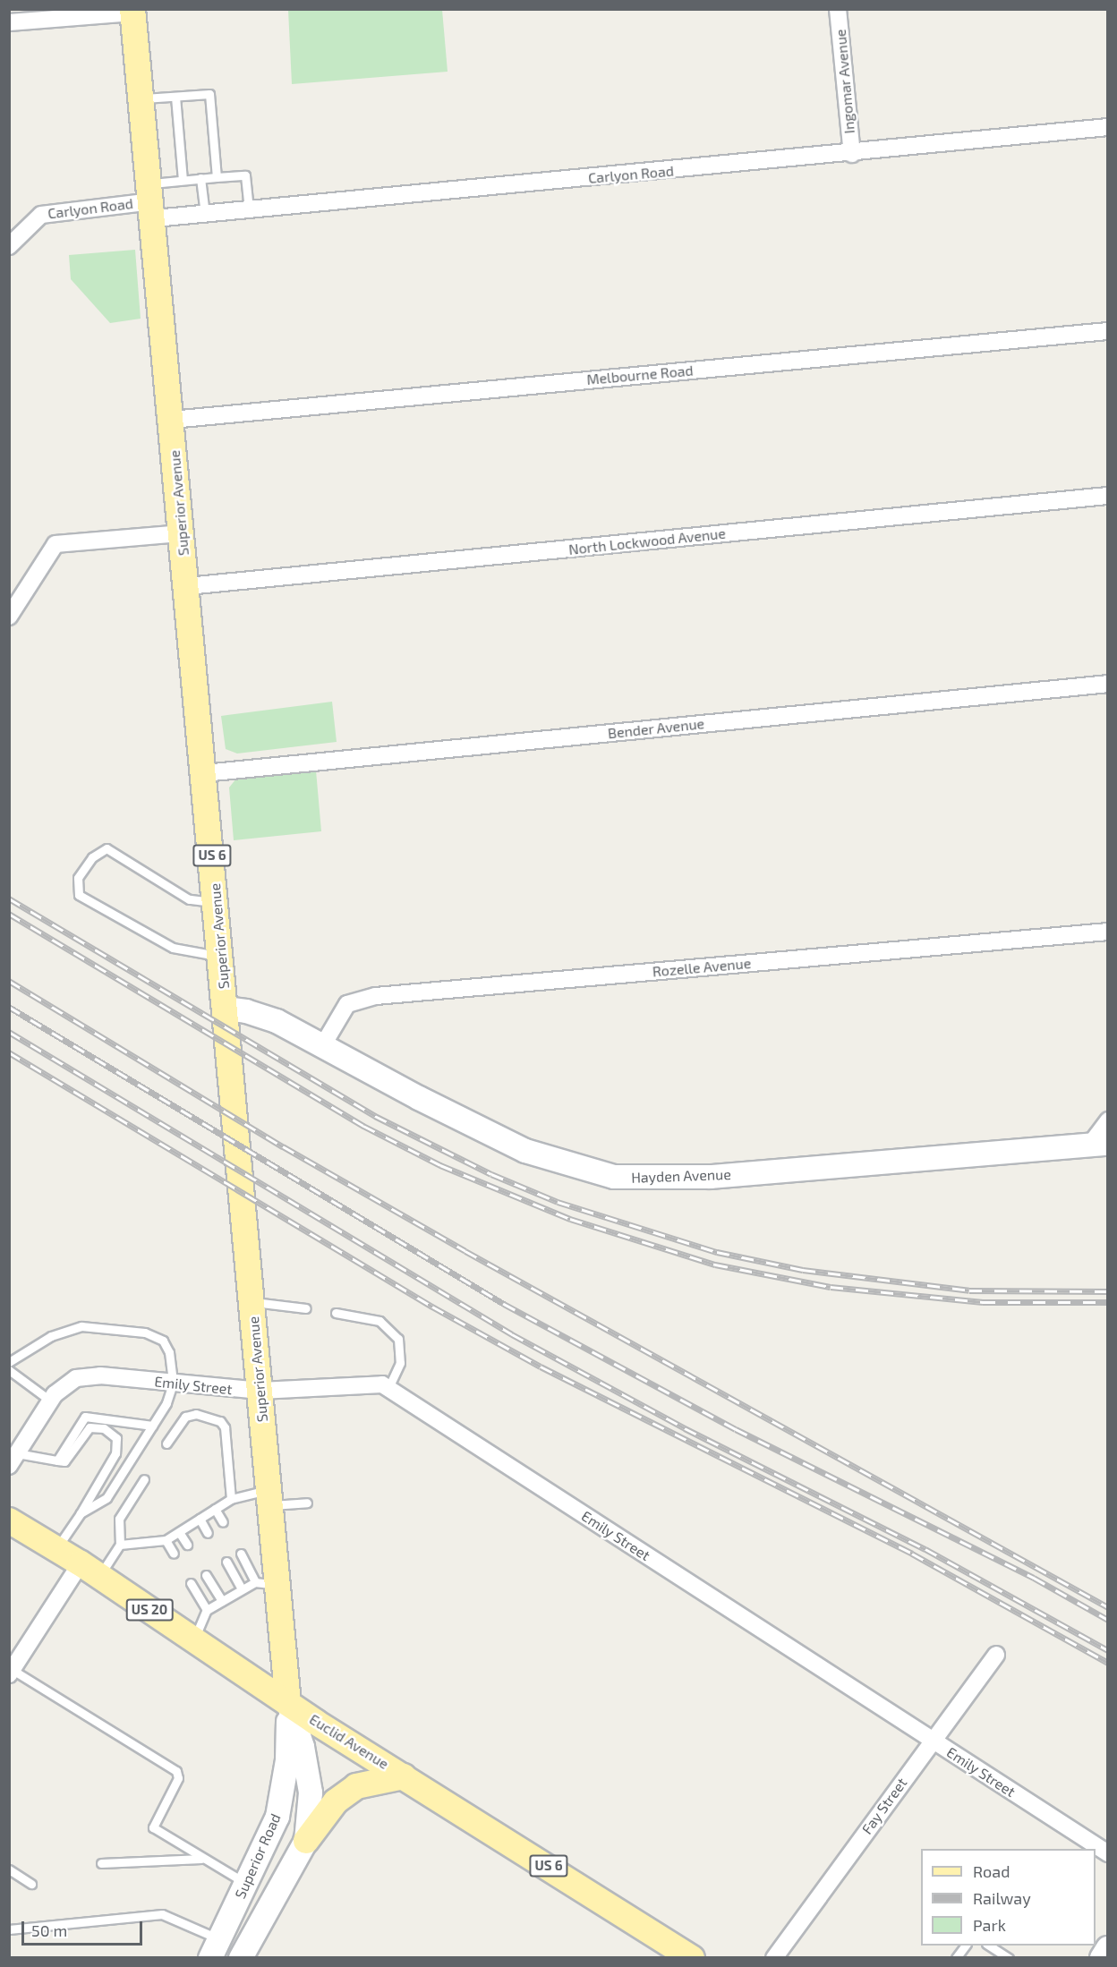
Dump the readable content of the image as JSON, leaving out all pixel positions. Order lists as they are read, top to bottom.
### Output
{
  "streets": {
    "main road": [
      "Superior Avenue",
      "US 6",
      "US 20",
      "Euclid Avenue"
    ],
    "street": [
      "Ingomar Avenue",
      "Carlyon Road",
      "Melbourne Road",
      "North Lockwood Avenue",
      "Bender Avenue",
      "Rozelle Avenue",
      "Hayden Avenue",
      "Emily Street",
      "Fay Street",
      "Superior Road"
    ]
  },
  "crossings": [
    ["Ingomar Avenue", "Carlyon Road"],
    ["Carlyon Road", "Superior Avenue"],
    ["Melbourne Road", "Superior Avenue"],
    ["Superior Avenue", "North Lockwood Avenue"],
    ["Superior Avenue", "Bender Avenue"],
    ["Superior Avenue", "Hayden Avenue"],
    ["Superior Avenue", "Emily Street"],
    ["Superior Avenue", "Euclid Avenue"],
    ["Superior Avenue", "Superior Road"],
    ["Rozelle Avenue", "Hayden Avenue"],
    ["Emily Street", "Fay Street"],
    ["Euclid Avenue", "Superior Road"]
  ],
  "legend": ["Road", "Railway", "Park"],
  "scale_bar": "50 m"
}
